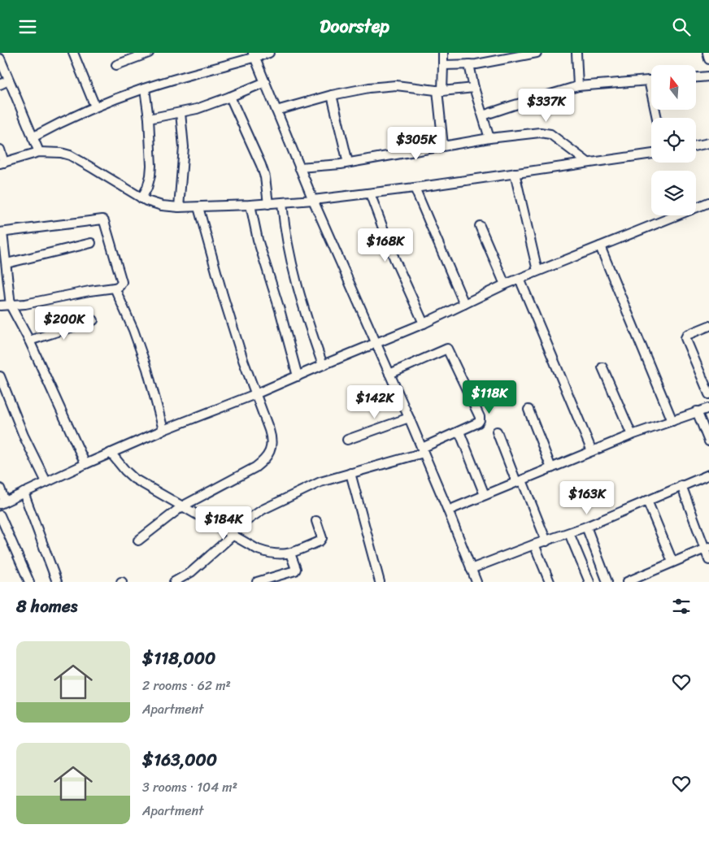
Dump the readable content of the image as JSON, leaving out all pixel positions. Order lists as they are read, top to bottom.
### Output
{
  "north": "top",
  "page": {
    "header": "Doorstep",
    "price": [
      "$337K",
      "$305K",
      "$168K",
      "$200K",
      "$118K",
      "$142K",
      "$163K",
      "$184K"
    ],
    "heading": "8 homes",
    "list": [
      {
        "name": "$118,000",
        "note": "2 rooms · 62 m² · Apartment"
      },
      {
        "name": "$163,000",
        "note": "3 rooms · 104 m² · Apartment"
      }
    ]
  }
}
